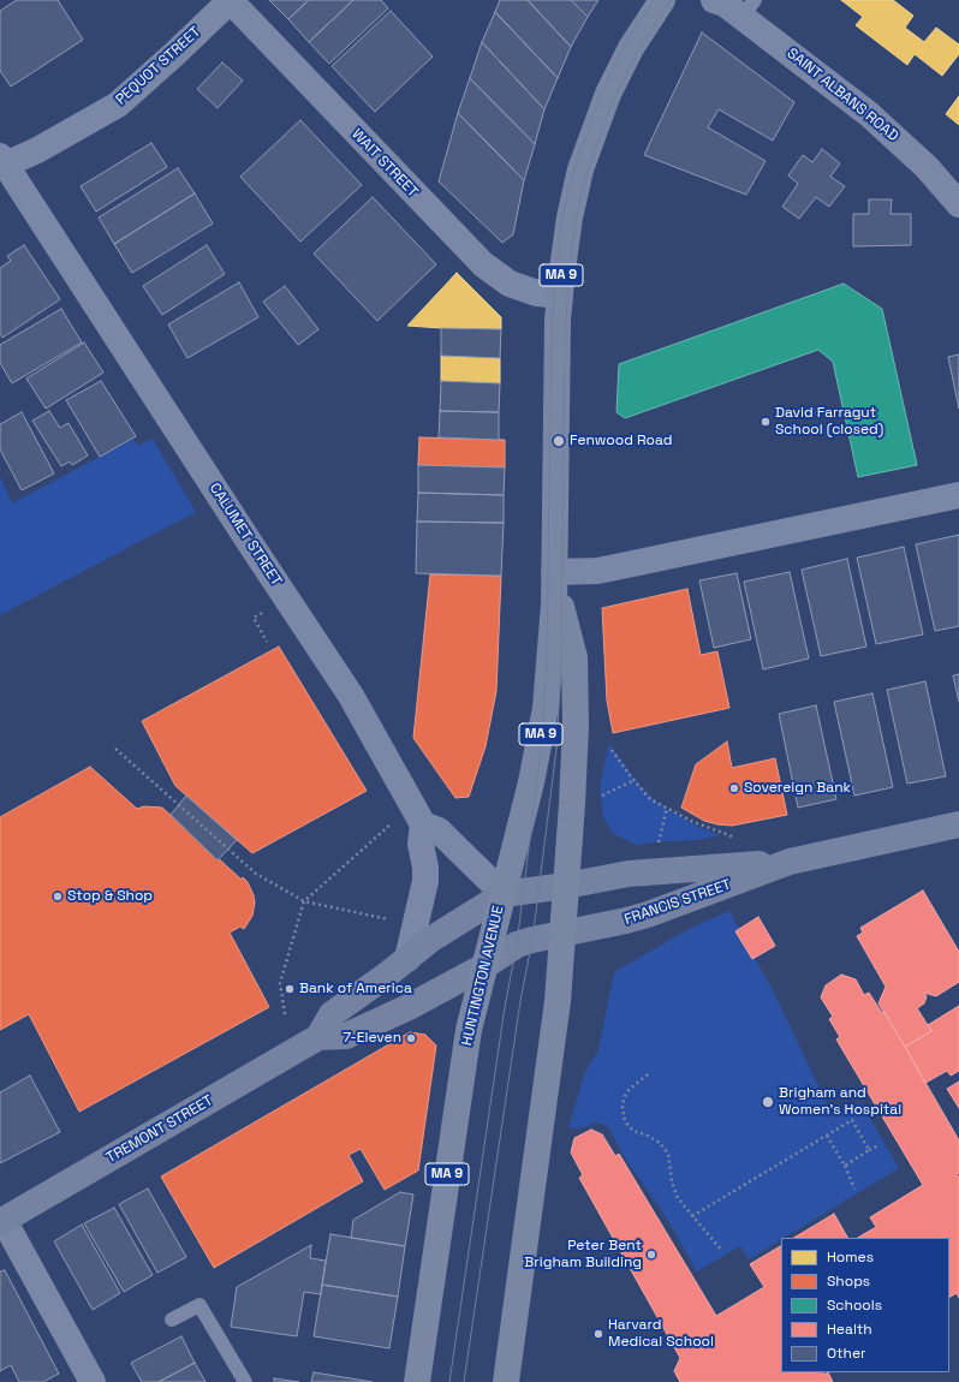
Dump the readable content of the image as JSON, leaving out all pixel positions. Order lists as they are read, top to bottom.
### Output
{
  "streets": {
    "main road": [
      "MA 9",
      "FRANCIS STREET",
      "HUNTINGTON AVENUE",
      "TREMONT STREET"
    ],
    "street": [
      "PEQUOT STREET",
      "SAINT ALBANS ROAD",
      "WAIT STREET",
      "CALUMET STREET"
    ]
  },
  "crossings": [
    ["PEQUOT STREET", "WAIT STREET"],
    ["PEQUOT STREET", "CALUMET STREET"],
    ["WAIT STREET", "HUNTINGTON AVENUE"],
    ["FRANCIS STREET", "HUNTINGTON AVENUE"],
    ["FRANCIS STREET", "TREMONT STREET"],
    ["HUNTINGTON AVENUE", "TREMONT STREET"]
  ],
  "places": [
    "David Farragut School (closed)",
    "Fenwood Road",
    "Sovereign Bank",
    "Stop & Shop",
    "Bank of America",
    "7-Eleven",
    "Brigham and Women's Hospital",
    "Peter Bent Brigham Building",
    "Harvard Medical School"
  ],
  "legend": [
    "Homes",
    "Shops",
    "Schools",
    "Health",
    "Other"
  ]
}
